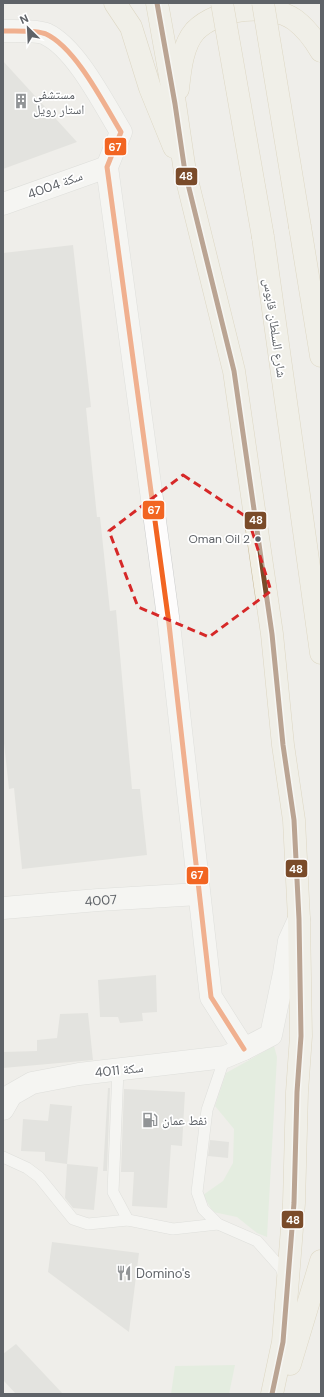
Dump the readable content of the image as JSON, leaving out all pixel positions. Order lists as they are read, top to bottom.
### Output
{
  "streets": {
    "highway": ["شارع السلطان قابوس"],
    "street": ["سكة 4004", "4007", "سكة 4011"]
  },
  "places": {
    "building": ["مستشفى استار رويل"],
    "other": ["Oman Oil 2"],
    "fuel station": ["نفط عمان"],
    "restaurant": ["Domino's"]
  },
  "lines": ["transit line 48", "transit line 67"],
  "north": "top left"
}
